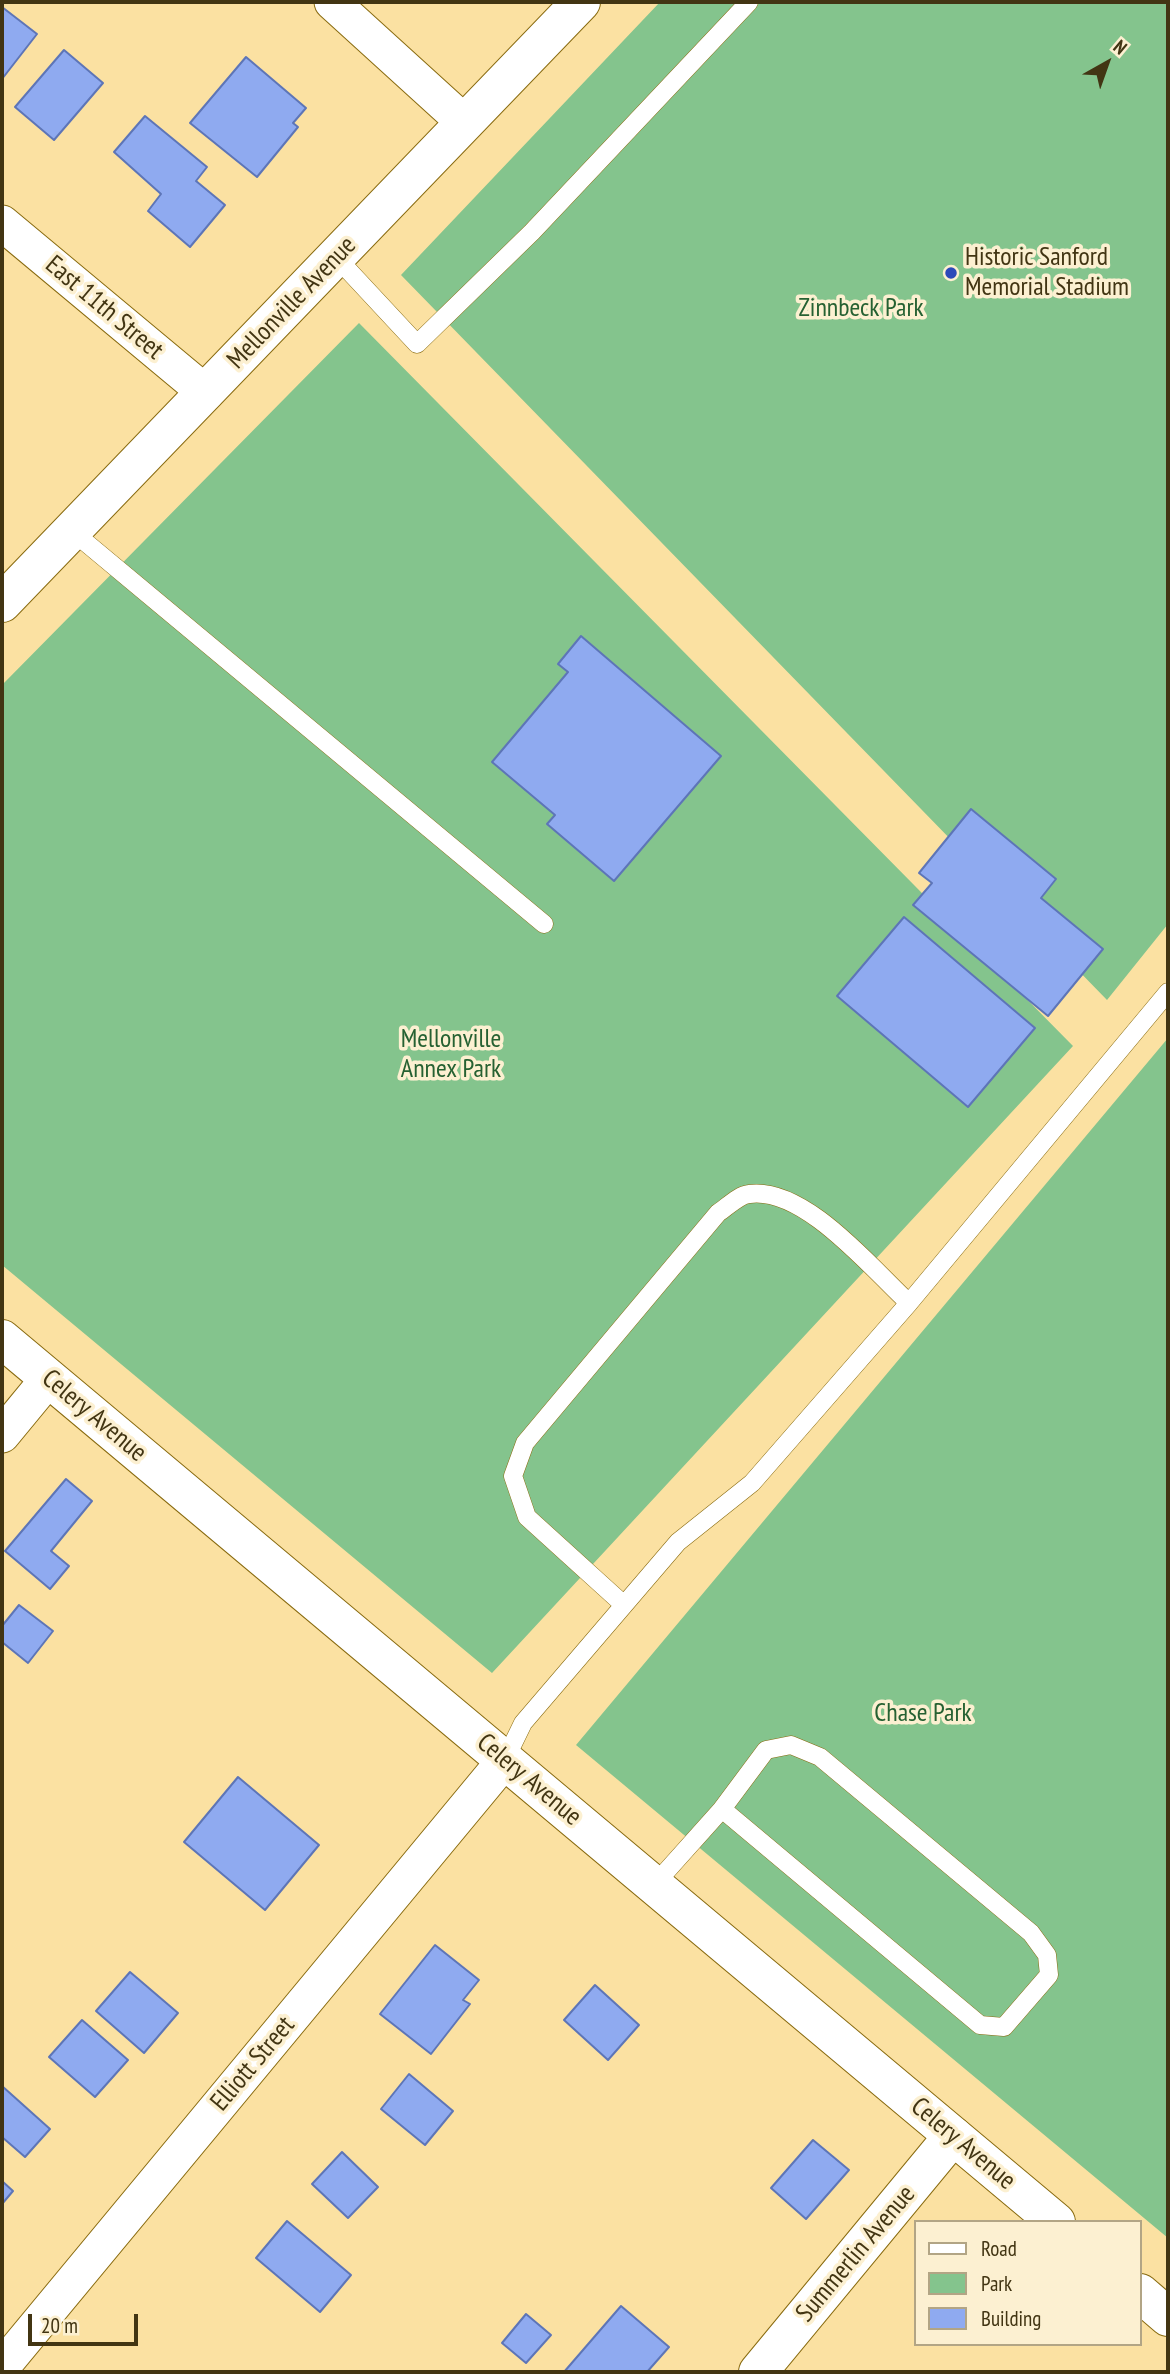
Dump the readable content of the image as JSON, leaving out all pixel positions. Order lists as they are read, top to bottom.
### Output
{
  "streets": {
    "main road": ["Mellonville Avenue", "Celery Avenue", "Summerlin Avenue"],
    "street": ["East 11th Street", "Elliott Street"]
  },
  "crossings": [
    ["Mellonville Avenue", "East 11th Street"],
    ["Celery Avenue", "Elliott Street"],
    ["Celery Avenue", "Summerlin Avenue"]
  ],
  "parks": ["Zinnbeck Park", "Mellonville Annex Park", "Chase Park"],
  "places": ["Historic Sanford Memorial Stadium"],
  "legend": ["Road", "Park", "Building"],
  "scale_bar": "20 m",
  "north": "top right"
}
